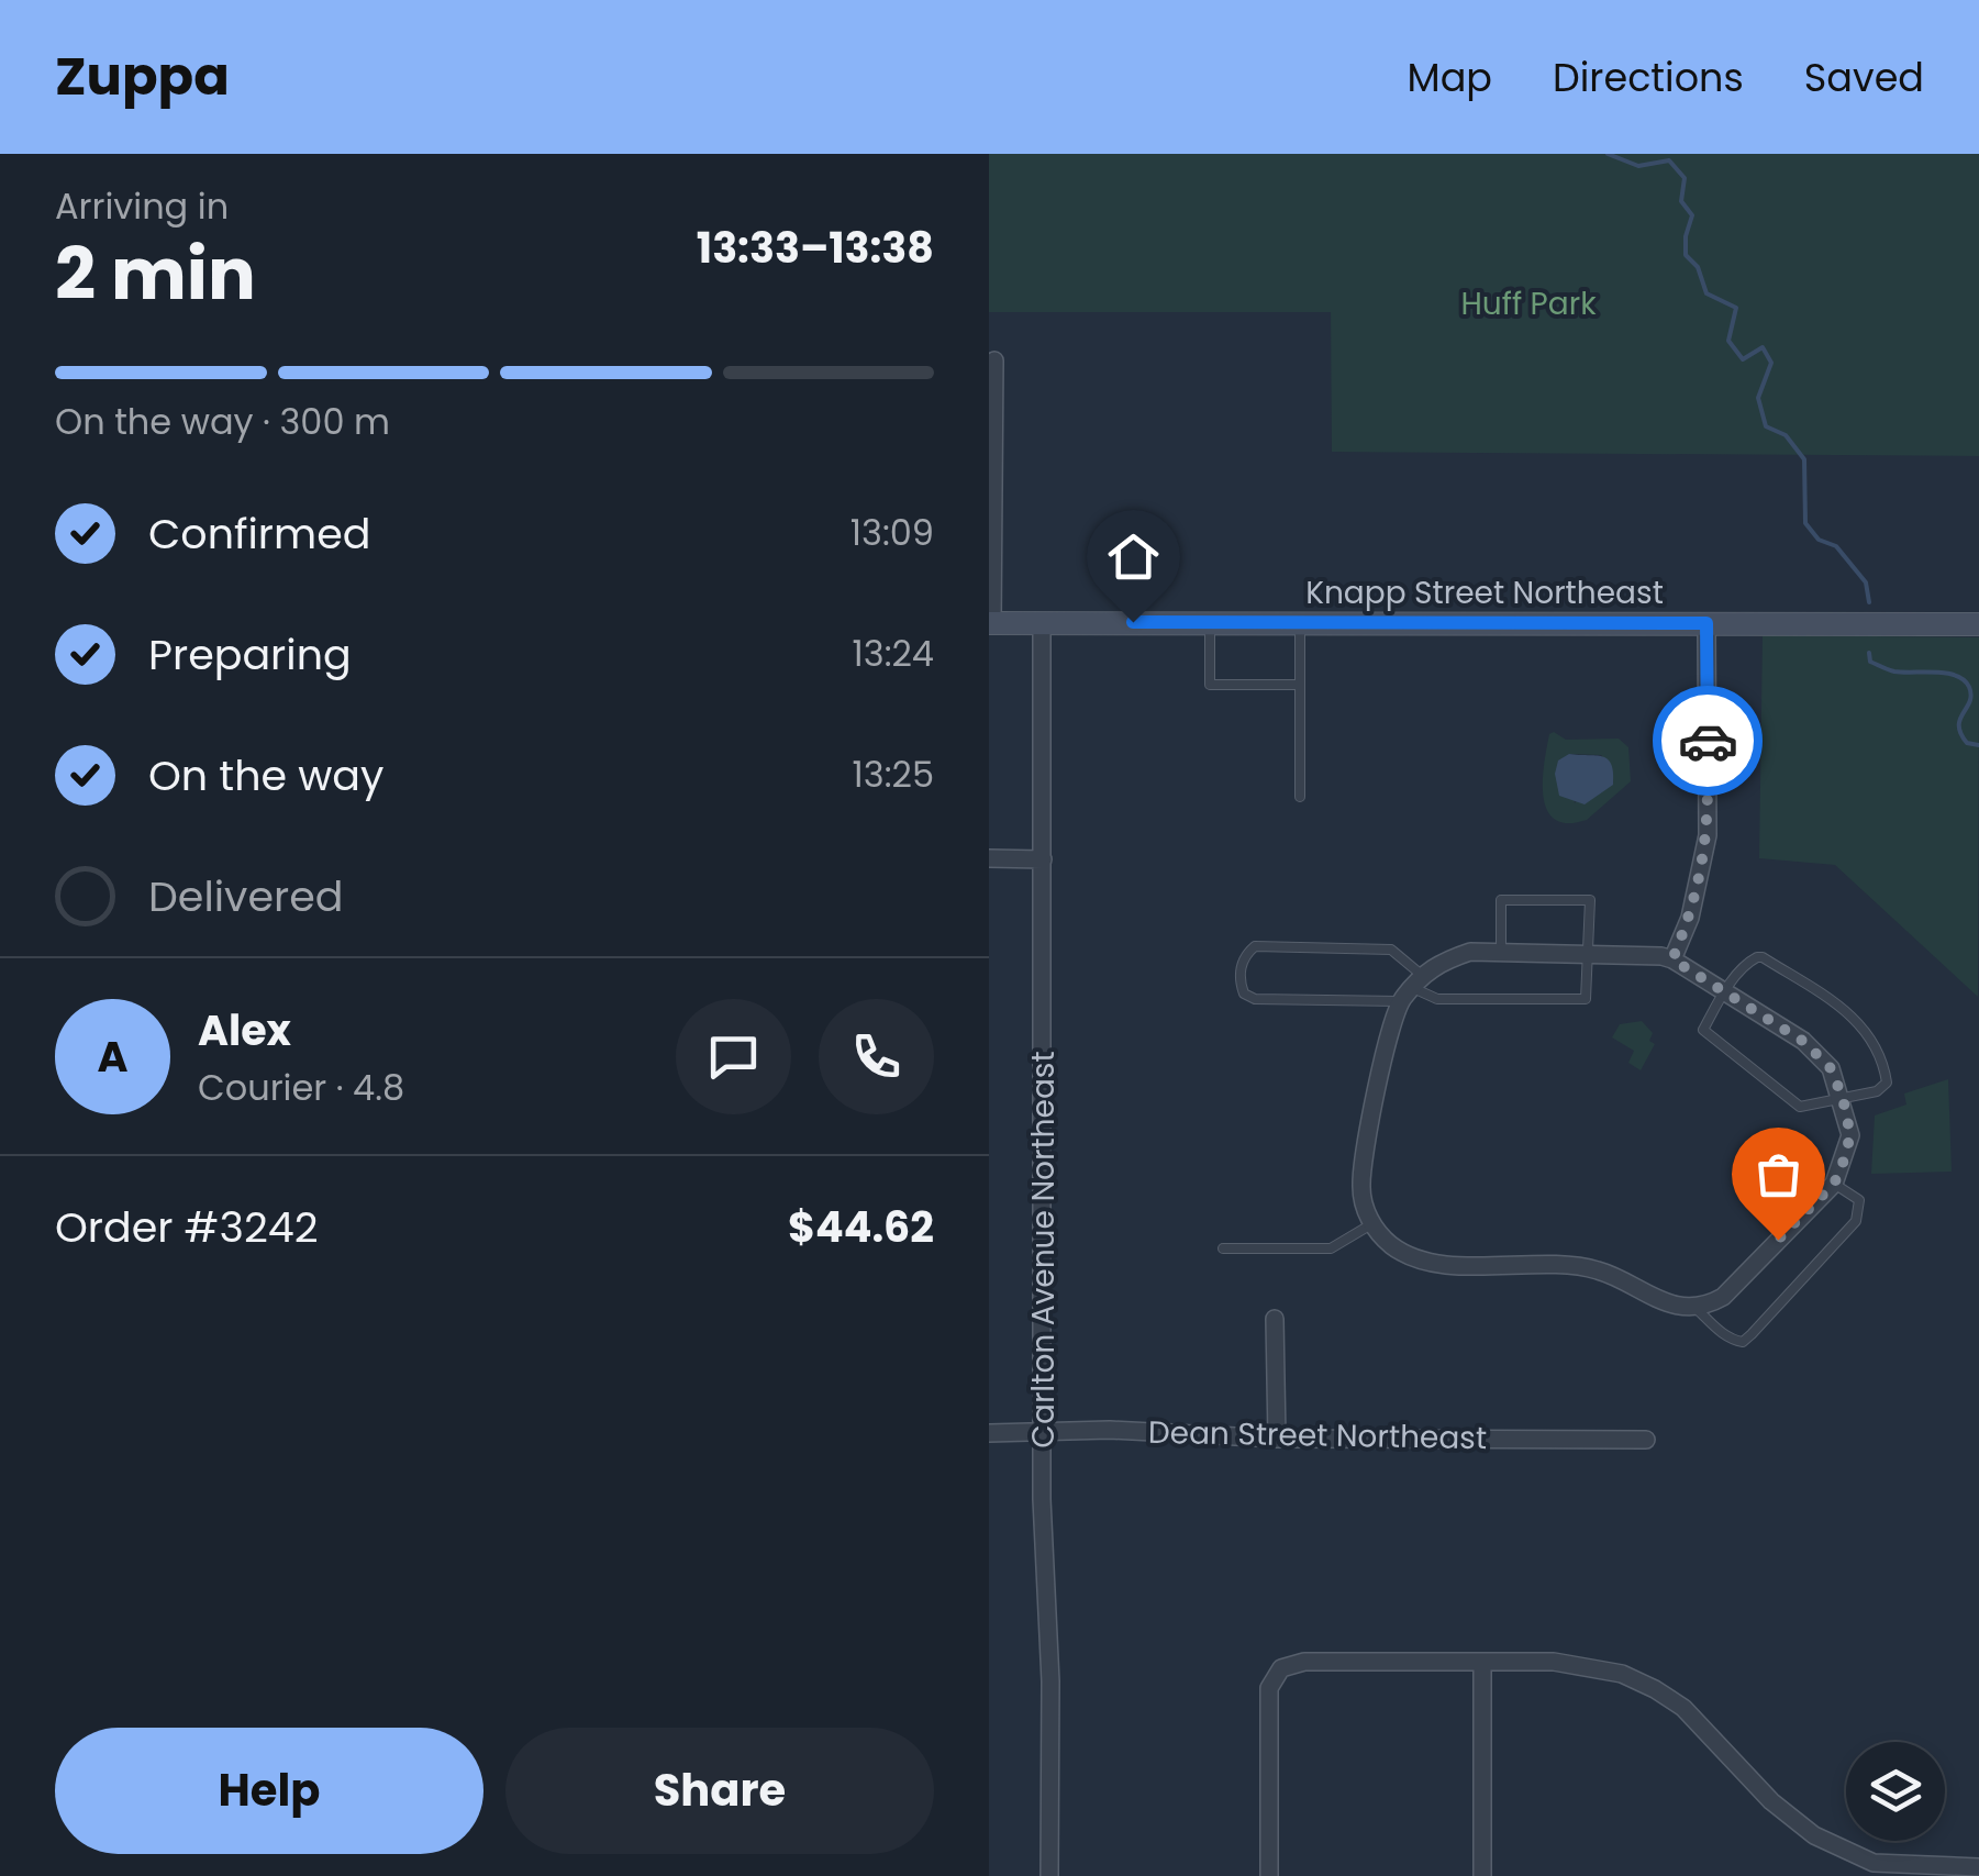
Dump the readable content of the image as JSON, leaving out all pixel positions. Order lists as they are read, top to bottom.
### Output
{
  "streets": {
    "main road": ["Knapp Street Northeast"],
    "street": ["Carlton Avenue Northeast", "Dean Street Northeast"]
  },
  "crossings": [
    ["Knapp Street Northeast", "Carlton Avenue Northeast"],
    ["Carlton Avenue Northeast", "Dean Street Northeast"]
  ],
  "parks": ["Huff Park"],
  "page": {
    "header": "Zuppa",
    "nav": ["Map", "Directions", "Saved"],
    "heading": ["2 min", "Arriving in", "13:33–13:38"],
    "panel": [
      "Alex",
      "Courier · 4.8",
      "Order #3242",
      "$44.62"
    ],
    "bar": "On the way · 300 m",
    "list": [
      ["Confirmed", "13:09"],
      ["Preparing", "13:24"],
      ["On the way", "13:25"],
      "Delivered"
    ],
    "round": "A",
    "buttons": ["Help", "Share"]
  }
}
